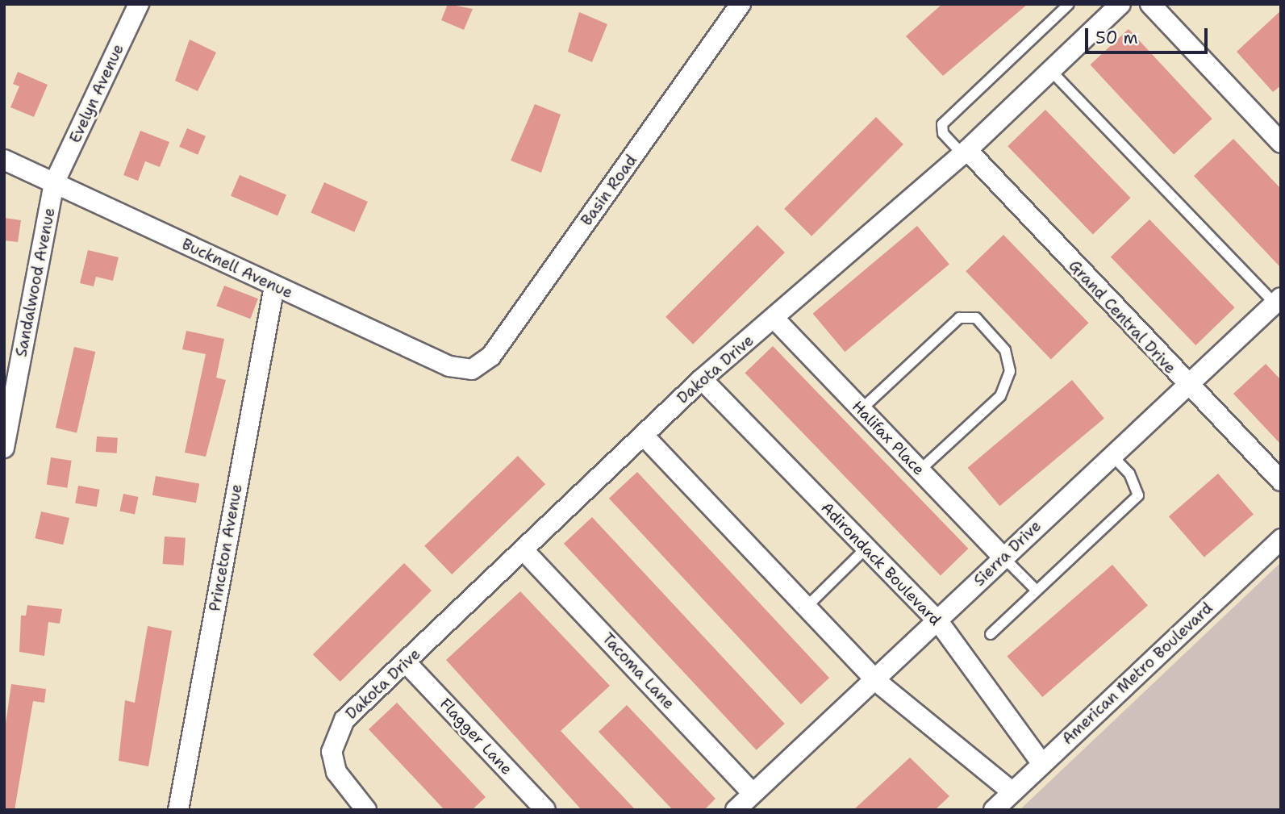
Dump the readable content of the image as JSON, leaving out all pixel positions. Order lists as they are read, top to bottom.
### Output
{
  "streets": {
    "street": [
      "Evelyn Avenue",
      "Basin Road",
      "Bucknell Avenue",
      "Sandalwood Avenue",
      "Grand Central Drive",
      "Dakota Drive",
      "Halifax Place",
      "Princeton Avenue",
      "Sierra Drive",
      "Adirondack Boulevard",
      "Tacoma Lane",
      "American Metro Boulevard",
      "Flagger Lane"
    ]
  },
  "crossings": [
    ["Evelyn Avenue", "Bucknell Avenue"],
    ["Evelyn Avenue", "Sandalwood Avenue"],
    ["Basin Road", "Bucknell Avenue"],
    ["Bucknell Avenue", "Sandalwood Avenue"],
    ["Bucknell Avenue", "Princeton Avenue"],
    ["Grand Central Drive", "Dakota Drive"],
    ["Grand Central Drive", "Sierra Drive"],
    ["Dakota Drive", "Halifax Place"],
    ["Dakota Drive", "Adirondack Boulevard"],
    ["Dakota Drive", "Tacoma Lane"],
    ["Dakota Drive", "Flagger Lane"],
    ["Halifax Place", "Sierra Drive"],
    ["Sierra Drive", "Adirondack Boulevard"],
    ["Sierra Drive", "Tacoma Lane"],
    ["Adirondack Boulevard", "American Metro Boulevard"]
  ],
  "scale_bar": "50 m"
}
